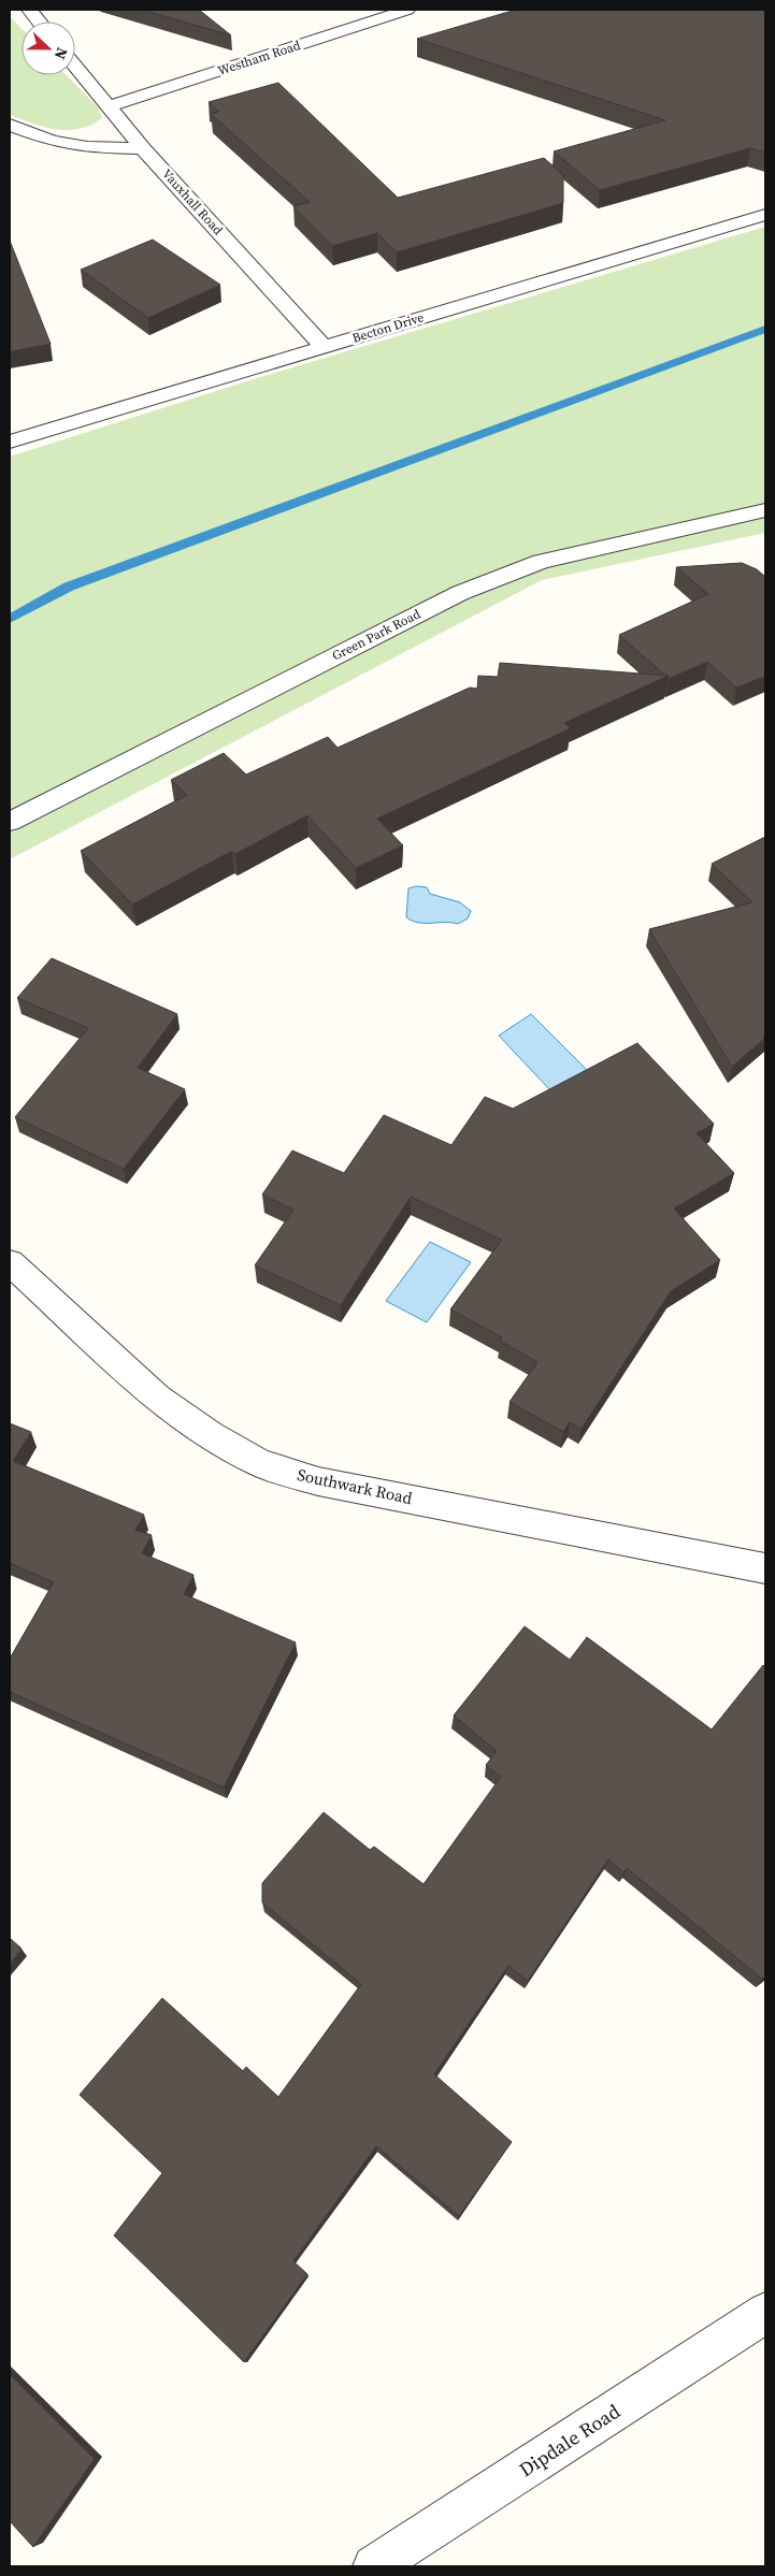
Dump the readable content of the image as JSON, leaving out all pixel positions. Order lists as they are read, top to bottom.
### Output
{
  "streets": {
    "street": [
      "Westham Road",
      "Vauxhall Road",
      "Becton Drive",
      "Green Park Road",
      "Southwark Road",
      "Dipdale Road"
    ]
  },
  "crossings": [
    ["Westham Road", "Vauxhall Road"],
    ["Vauxhall Road", "Becton Drive"]
  ],
  "north": "right"
}
